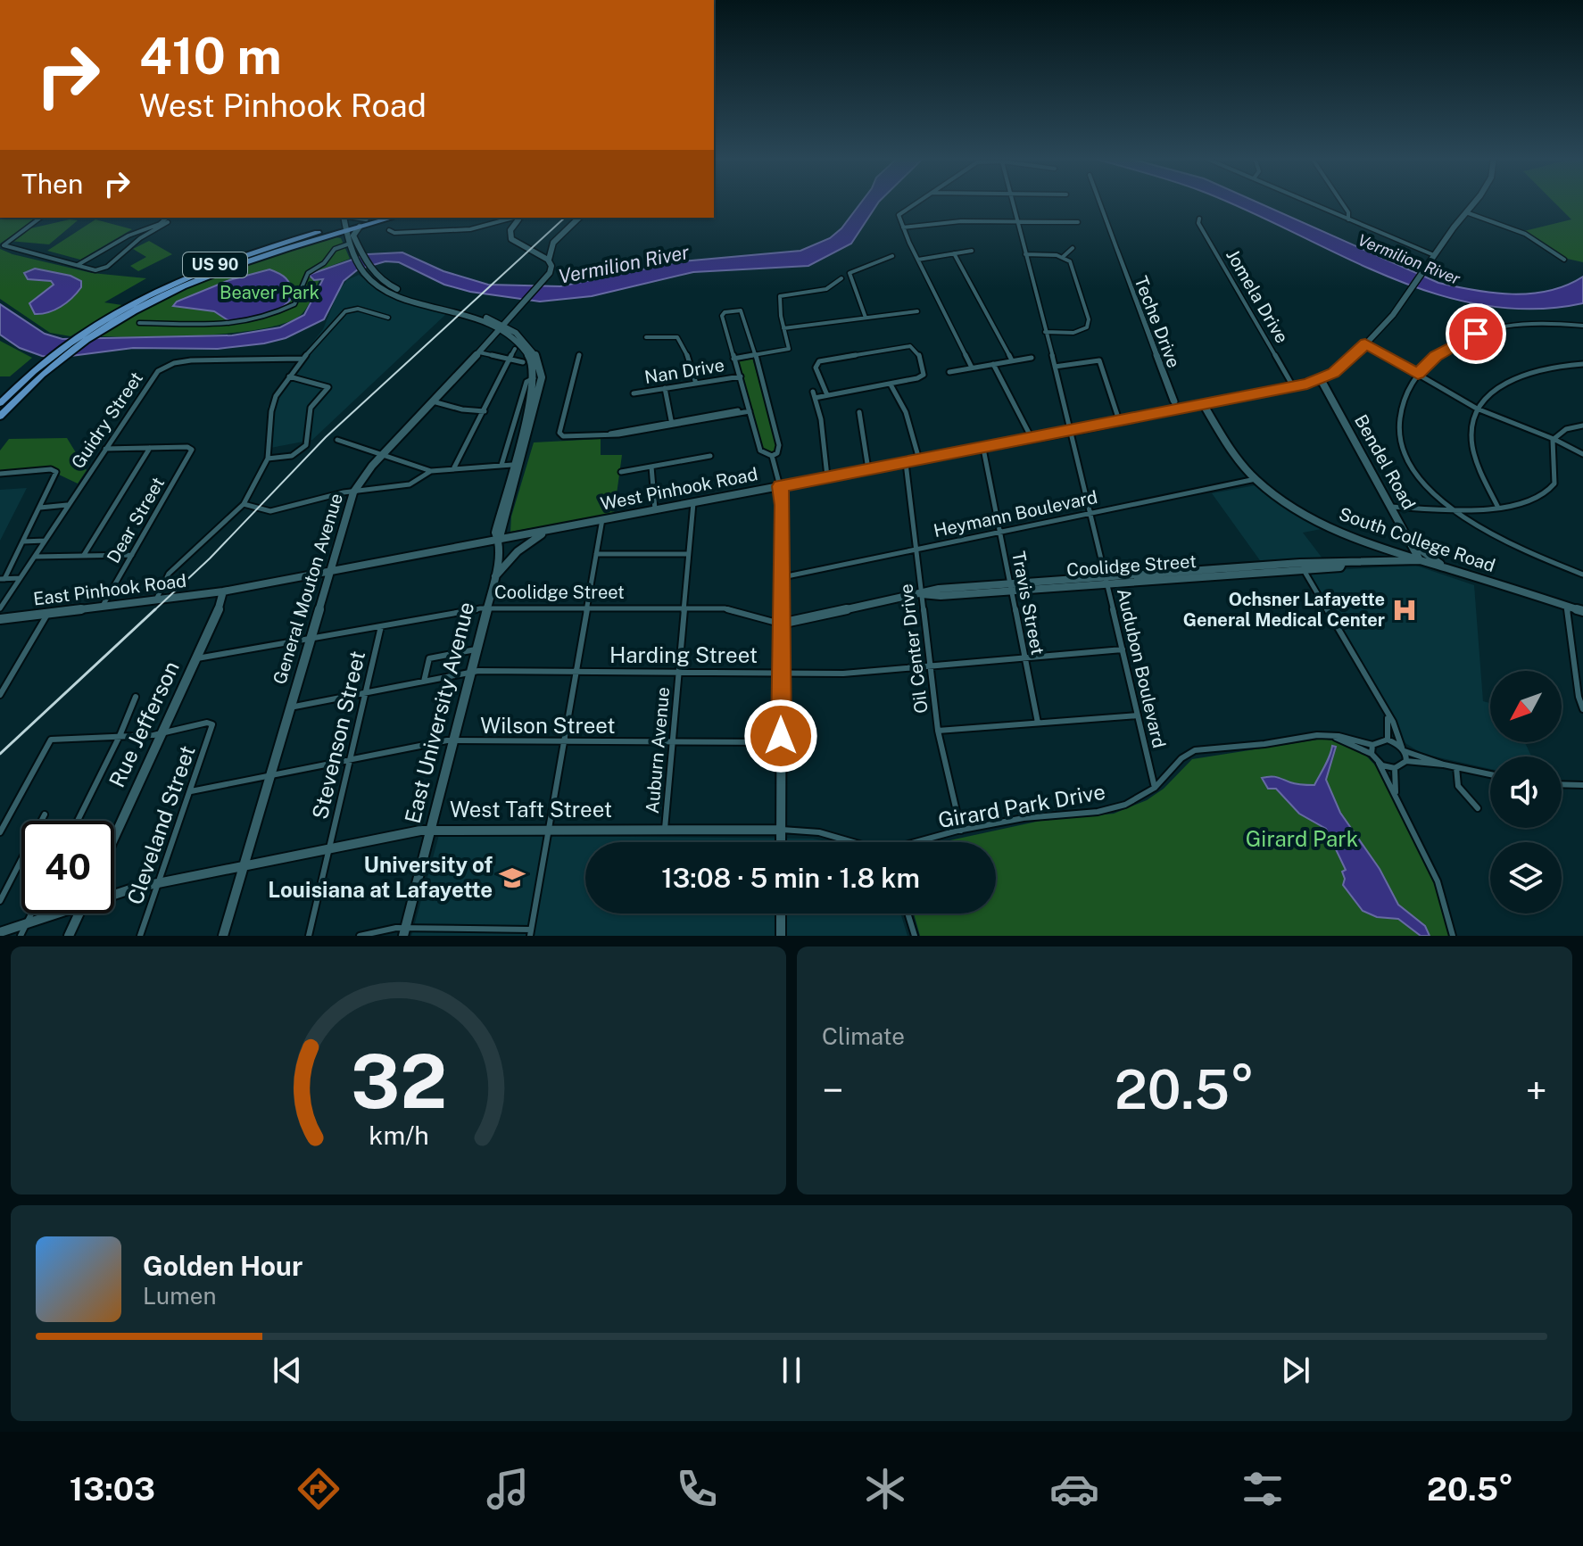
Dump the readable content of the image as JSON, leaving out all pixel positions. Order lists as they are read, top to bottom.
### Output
{
  "streets": {
    "highway": ["US 90"],
    "main road": [
      "Bendel Road",
      "West Pinhook Road",
      "South College Road",
      "Coolidge Street",
      "General Mouton Avenue",
      "East Pinhook Road",
      "East University Avenue",
      "Rue Jefferson",
      "West Taft Street"
    ],
    "street": [
      "Jomela Drive",
      "Teche Drive",
      "Nan Drive",
      "Guidry Street",
      "Heymann Boulevard",
      "Dear Street",
      "Travis Street",
      "Oil Center Drive",
      "Harding Street",
      "Audubon Boulevard",
      "Wilson Street",
      "Stevenson Street",
      "Auburn Avenue",
      "Girard Park Drive",
      "Cleveland Street"
    ]
  },
  "crossings": [
    ["Jomela Drive", "West Pinhook Road"],
    ["Teche Drive", "West Pinhook Road"],
    ["Bendel Road", "West Pinhook Road"],
    ["Bendel Road", "South College Road"],
    ["Bendel Road", "Coolidge Street"],
    ["West Pinhook Road", "South College Road"],
    ["West Pinhook Road", "General Mouton Avenue"],
    ["West Pinhook Road", "East Pinhook Road"],
    ["West Pinhook Road", "Travis Street"],
    ["West Pinhook Road", "Oil Center Drive"],
    ["West Pinhook Road", "Audubon Boulevard"],
    ["West Pinhook Road", "East University Avenue"],
    ["West Pinhook Road", "Rue Jefferson"],
    ["West Pinhook Road", "Auburn Avenue"],
    ["Heymann Boulevard", "South College Road"],
    ["Heymann Boulevard", "Travis Street"],
    ["Heymann Boulevard", "Oil Center Drive"],
    ["Heymann Boulevard", "Audubon Boulevard"],
    ["Dear Street", "East Pinhook Road"],
    ["South College Road", "Coolidge Street"],
    ["Coolidge Street", "General Mouton Avenue"],
    ["Coolidge Street", "Travis Street"],
    ["Coolidge Street", "Oil Center Drive"],
    ["Coolidge Street", "Audubon Boulevard"],
    ["Coolidge Street", "East University Avenue"],
    ["Coolidge Street", "Rue Jefferson"],
    ["Coolidge Street", "Stevenson Street"],
    ["Coolidge Street", "Auburn Avenue"],
    ["General Mouton Avenue", "Harding Street"],
    ["General Mouton Avenue", "Wilson Street"],
    ["General Mouton Avenue", "West Taft Street"],
    ["East Pinhook Road", "Rue Jefferson"],
    ["Travis Street", "Harding Street"],
    ["Oil Center Drive", "Harding Street"],
    ["Oil Center Drive", "Girard Park Drive"],
    ["Harding Street", "Audubon Boulevard"],
    ["Harding Street", "East University Avenue"],
    ["Harding Street", "Stevenson Street"],
    ["Harding Street", "Auburn Avenue"],
    ["Audubon Boulevard", "Girard Park Drive"],
    ["East University Avenue", "Wilson Street"],
    ["East University Avenue", "West Taft Street"],
    ["Rue Jefferson", "Cleveland Street"],
    ["Wilson Street", "Stevenson Street"],
    ["Wilson Street", "Auburn Avenue"],
    ["Wilson Street", "Cleveland Street"],
    ["Stevenson Street", "West Taft Street"],
    ["Auburn Avenue", "West Taft Street"],
    ["Girard Park Drive", "West Taft Street"],
    ["West Taft Street", "Cleveland Street"]
  ],
  "water": ["Vermilion River"],
  "parks": ["Beaver Park", "Girard Park"],
  "places": {
    "hospital": ["Ochsner Lafayette General Medical Center"],
    "school or university": ["University of Louisiana at Lafayette"]
  },
  "north": "bottom left",
  "page": {
    "turn": ["410 m", "West Pinhook Road"],
    "then": "Then",
    "limit": "40",
    "trip": "13:08 · 5 min · 1.8 km",
    "tile": "Climate",
    "heat": ["−", "20.5°", "+"],
    "song": ["Golden Hour", "Lumen"],
    "tabs": ["13:03", "20.5°"],
    "gauge": ["32", "km/h"]
  }
}
